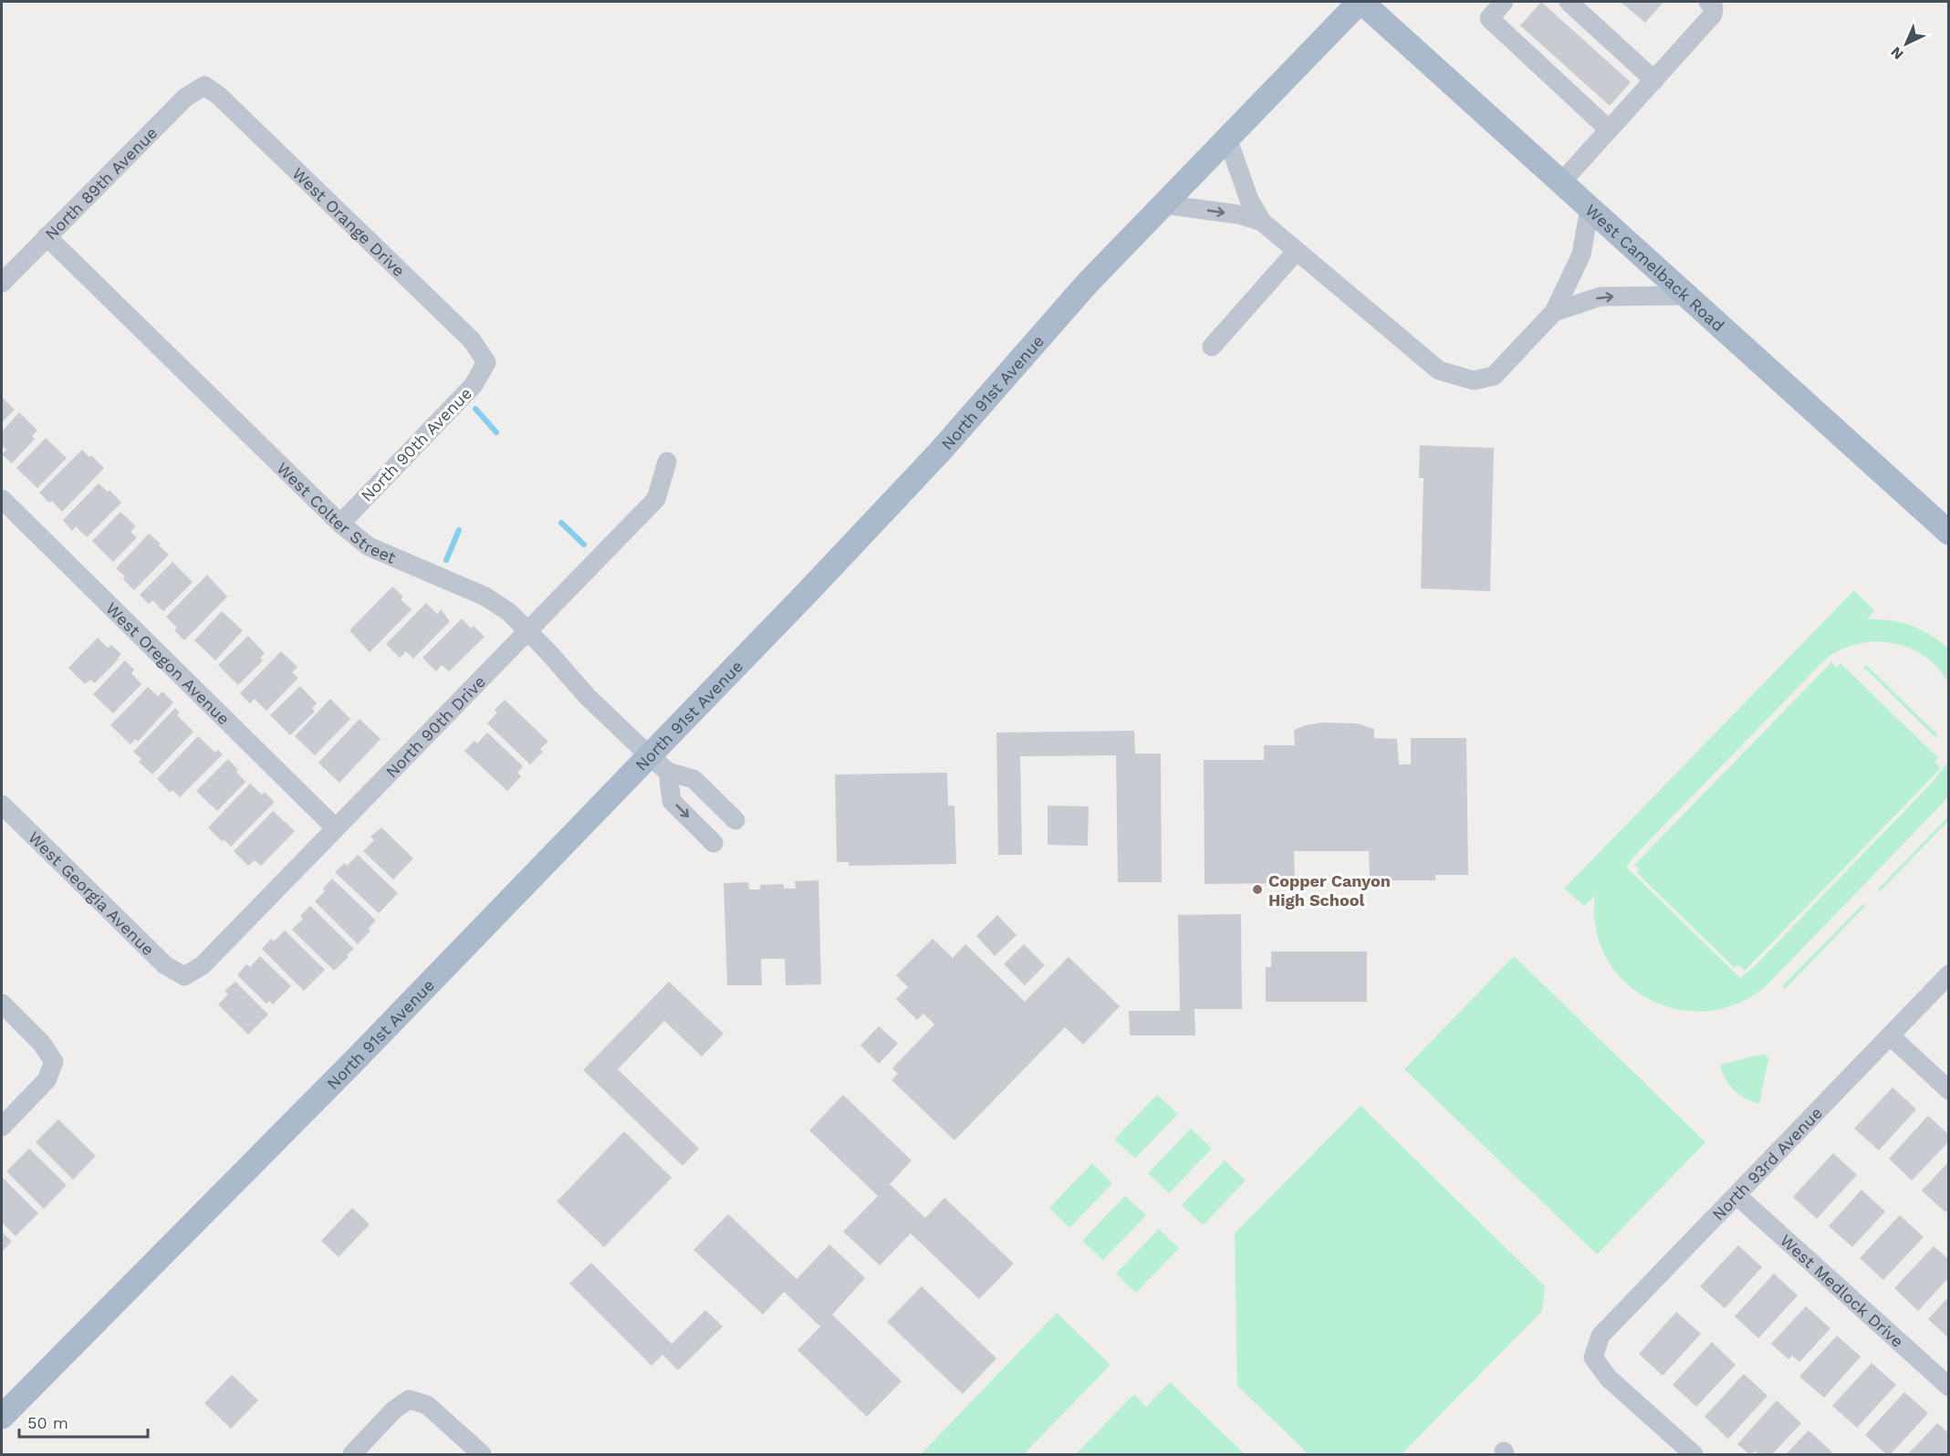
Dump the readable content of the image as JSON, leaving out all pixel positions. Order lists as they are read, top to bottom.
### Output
{
  "streets": {
    "main road": ["West Camelback Road", "North 91st Avenue"],
    "street": [
      "North 89th Avenue",
      "West Orange Drive",
      "North 90th Avenue",
      "West Colter Street",
      "West Oregon Avenue",
      "North 90th Drive",
      "West Georgia Avenue",
      "North 93rd Avenue",
      "West Medlock Drive"
    ]
  },
  "crossings": [
    ["North 89th Avenue", "West Orange Drive"],
    ["North 89th Avenue", "West Colter Street"],
    ["West Orange Drive", "North 90th Avenue"],
    ["West Camelback Road", "North 91st Avenue"],
    ["North 91st Avenue", "West Colter Street"],
    ["North 90th Avenue", "West Colter Street"],
    ["West Colter Street", "North 90th Drive"],
    ["West Oregon Avenue", "North 90th Drive"],
    ["North 90th Drive", "West Georgia Avenue"],
    ["North 93rd Avenue", "West Medlock Drive"]
  ],
  "places": ["Copper Canyon High School"],
  "scale_bar": "50 m",
  "north": "bottom left"
}
